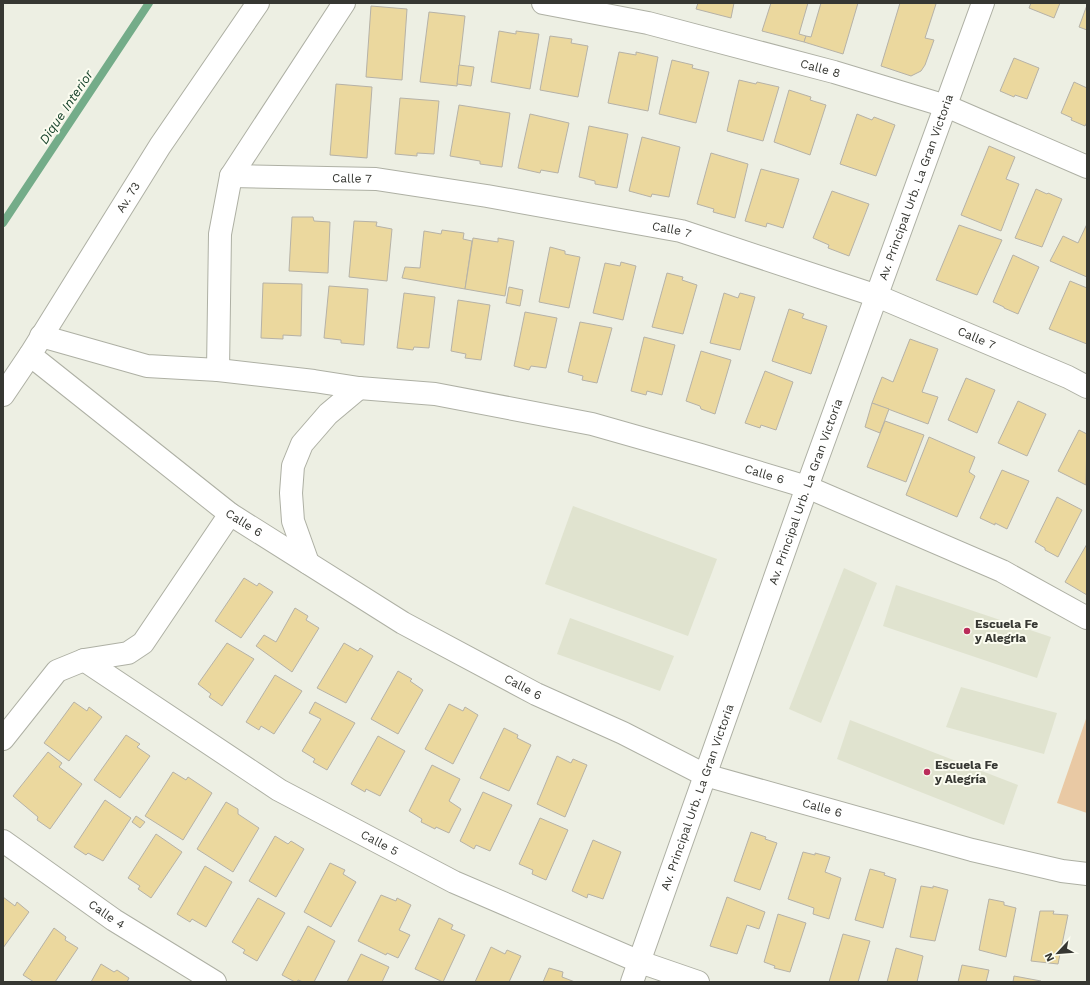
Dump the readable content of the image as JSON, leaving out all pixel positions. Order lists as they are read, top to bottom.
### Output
{
  "streets": {
    "street": [
      "Calle 8",
      "Calle 7",
      "Av. Principal Urb. La Gran Victoria",
      "Av. 73",
      "Calle 6",
      "Calle 5",
      "Calle 4"
    ]
  },
  "crossings": [
    ["Calle 8", "Av. Principal Urb. La Gran Victoria"],
    ["Calle 7", "Av. Principal Urb. La Gran Victoria"],
    ["Av. Principal Urb. La Gran Victoria", "Calle 6"],
    ["Av. Principal Urb. La Gran Victoria", "Calle 5"],
    ["Av. 73", "Calle 6"]
  ],
  "water": ["Dique Interior"],
  "places": ["Escuela Fe y Alegria", "Escuela Fe y Alegría"],
  "north": "bottom left"
}
